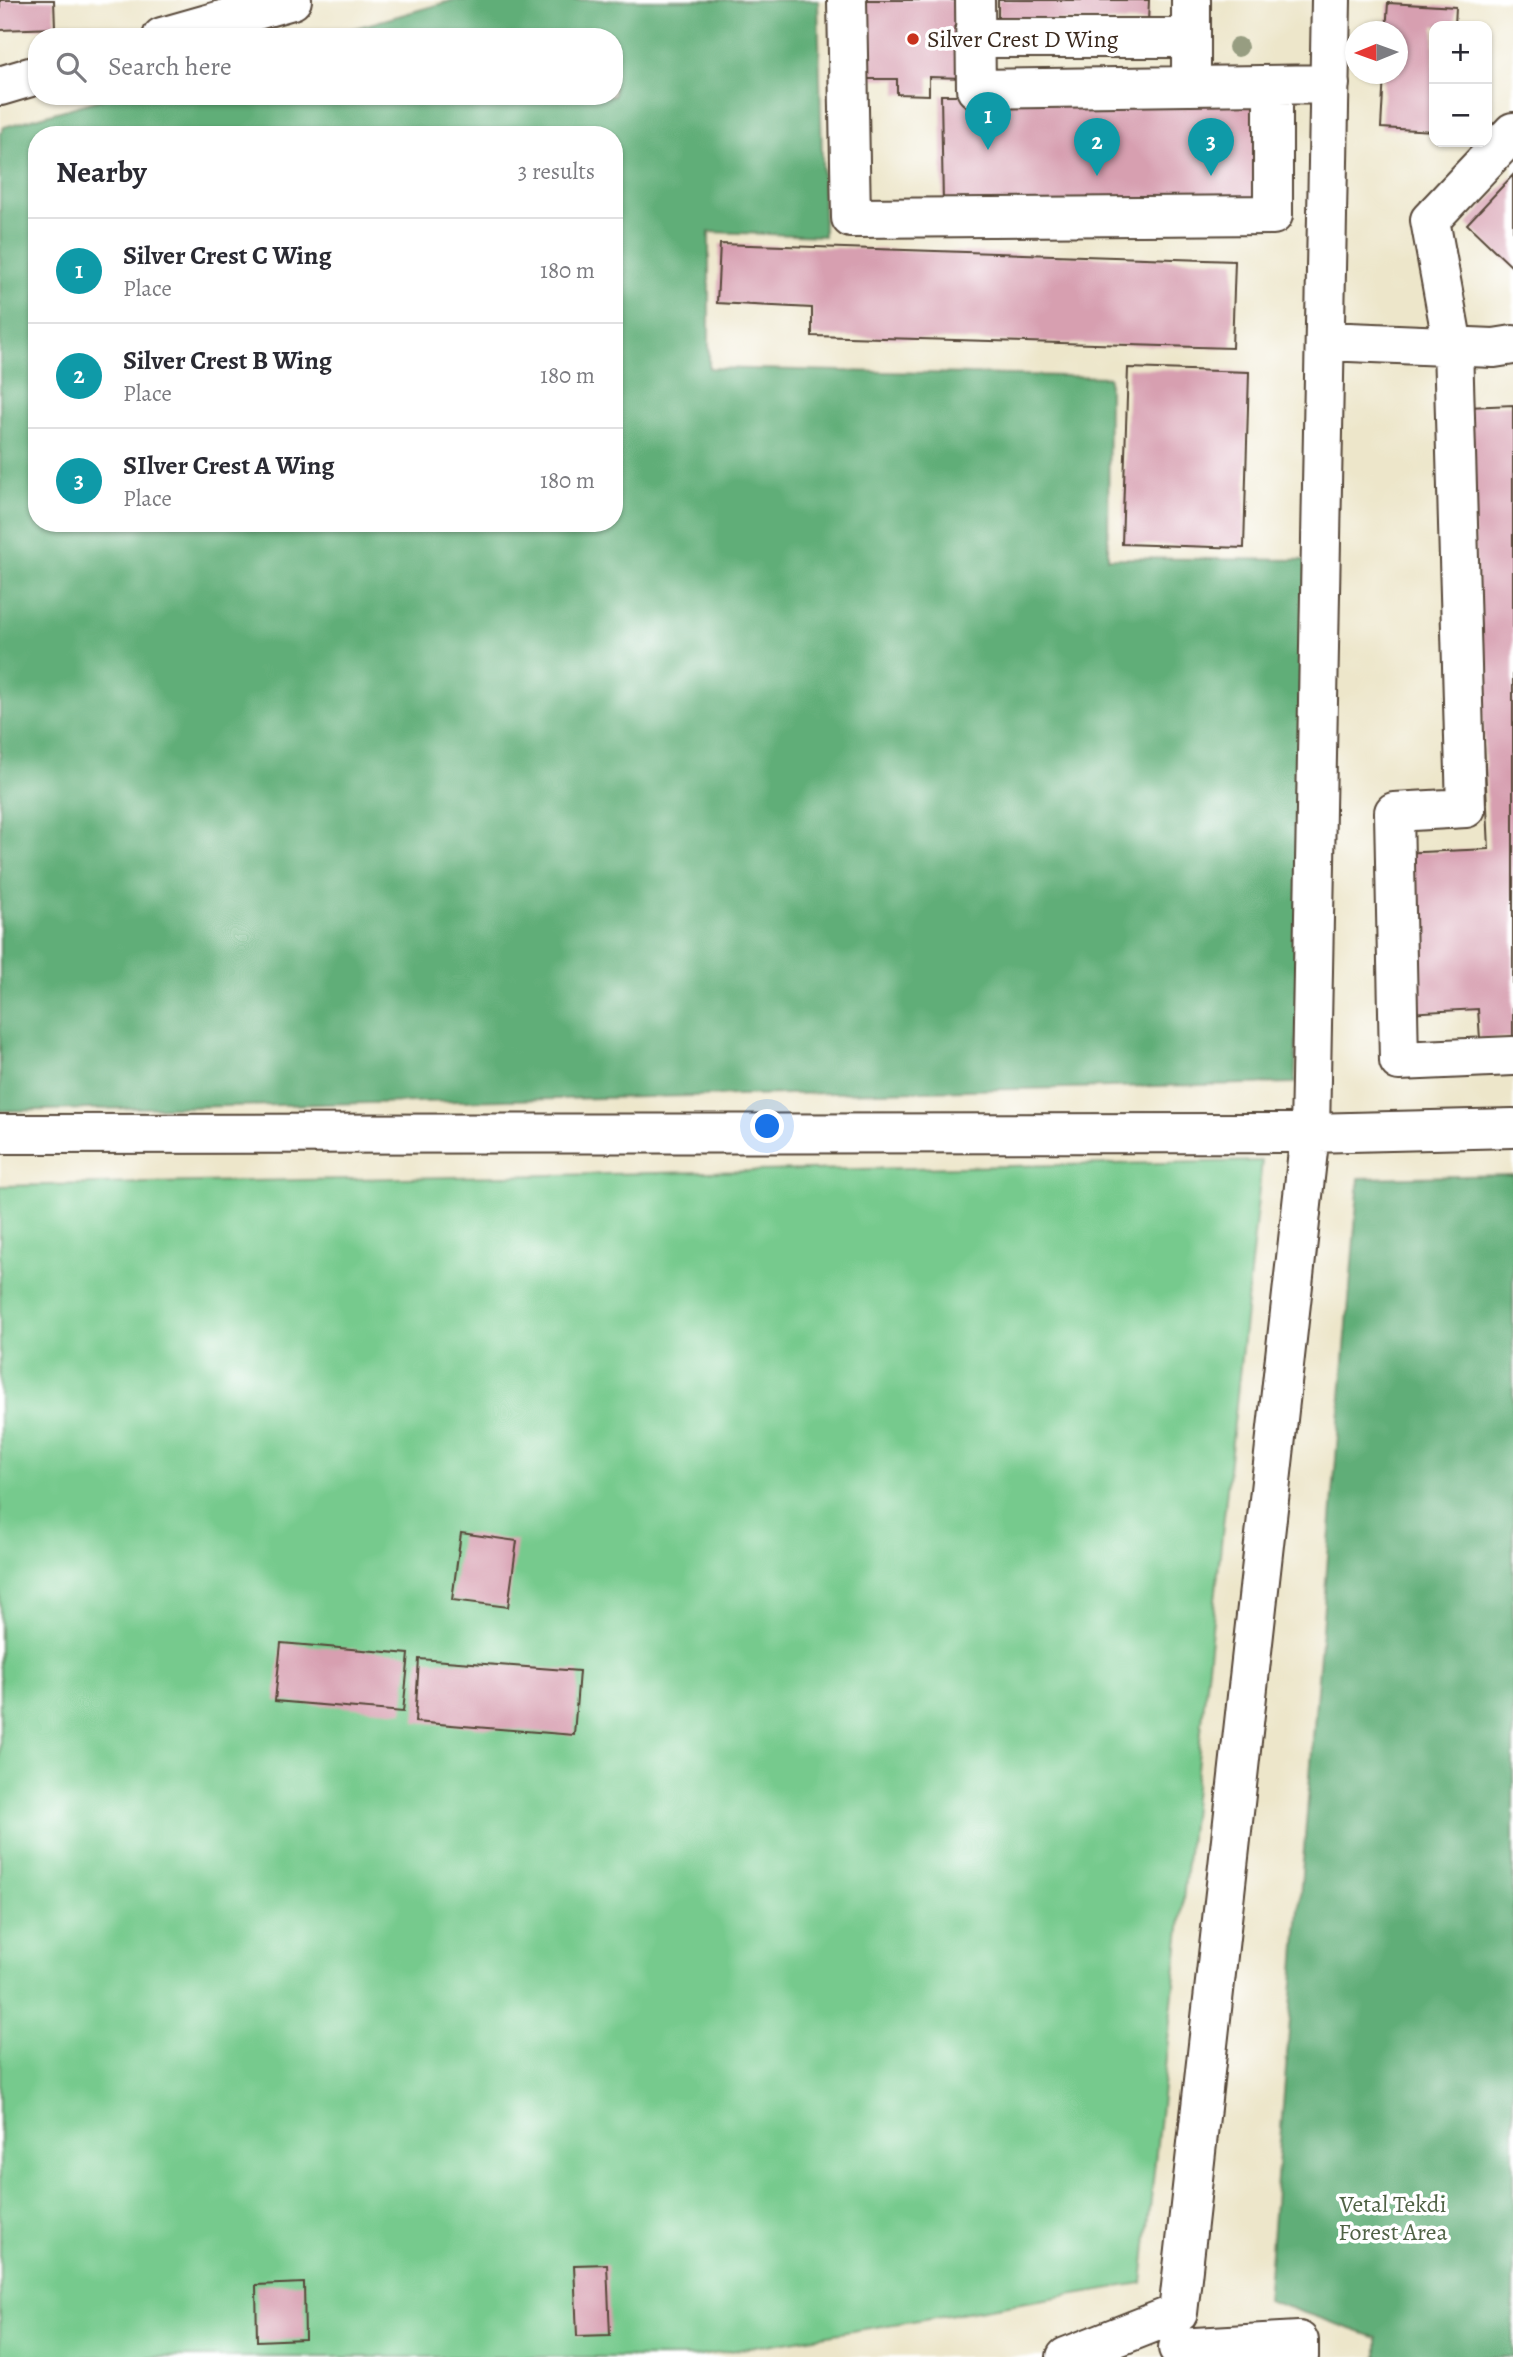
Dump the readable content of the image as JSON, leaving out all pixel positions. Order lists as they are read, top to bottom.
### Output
{
  "parks": ["Vetal Tekdi Forest Area"],
  "places": ["Silver Crest D Wing"],
  "north": "left",
  "page": {
    "map_buttons": ["+", "−"],
    "search": "Search here",
    "pins": ["1", "2", "3"],
    "heading": ["Nearby", "3 results"],
    "list": [
      {
        "mark": "1",
        "name": "Silver Crest C Wing",
        "note": "Place",
        "value": "180 m"
      },
      {
        "mark": "2",
        "name": "Silver Crest B Wing",
        "note": "Place",
        "value": "180 m"
      },
      {
        "mark": "3",
        "name": "SIlver Crest A Wing",
        "note": "Place",
        "value": "180 m"
      }
    ]
  }
}
